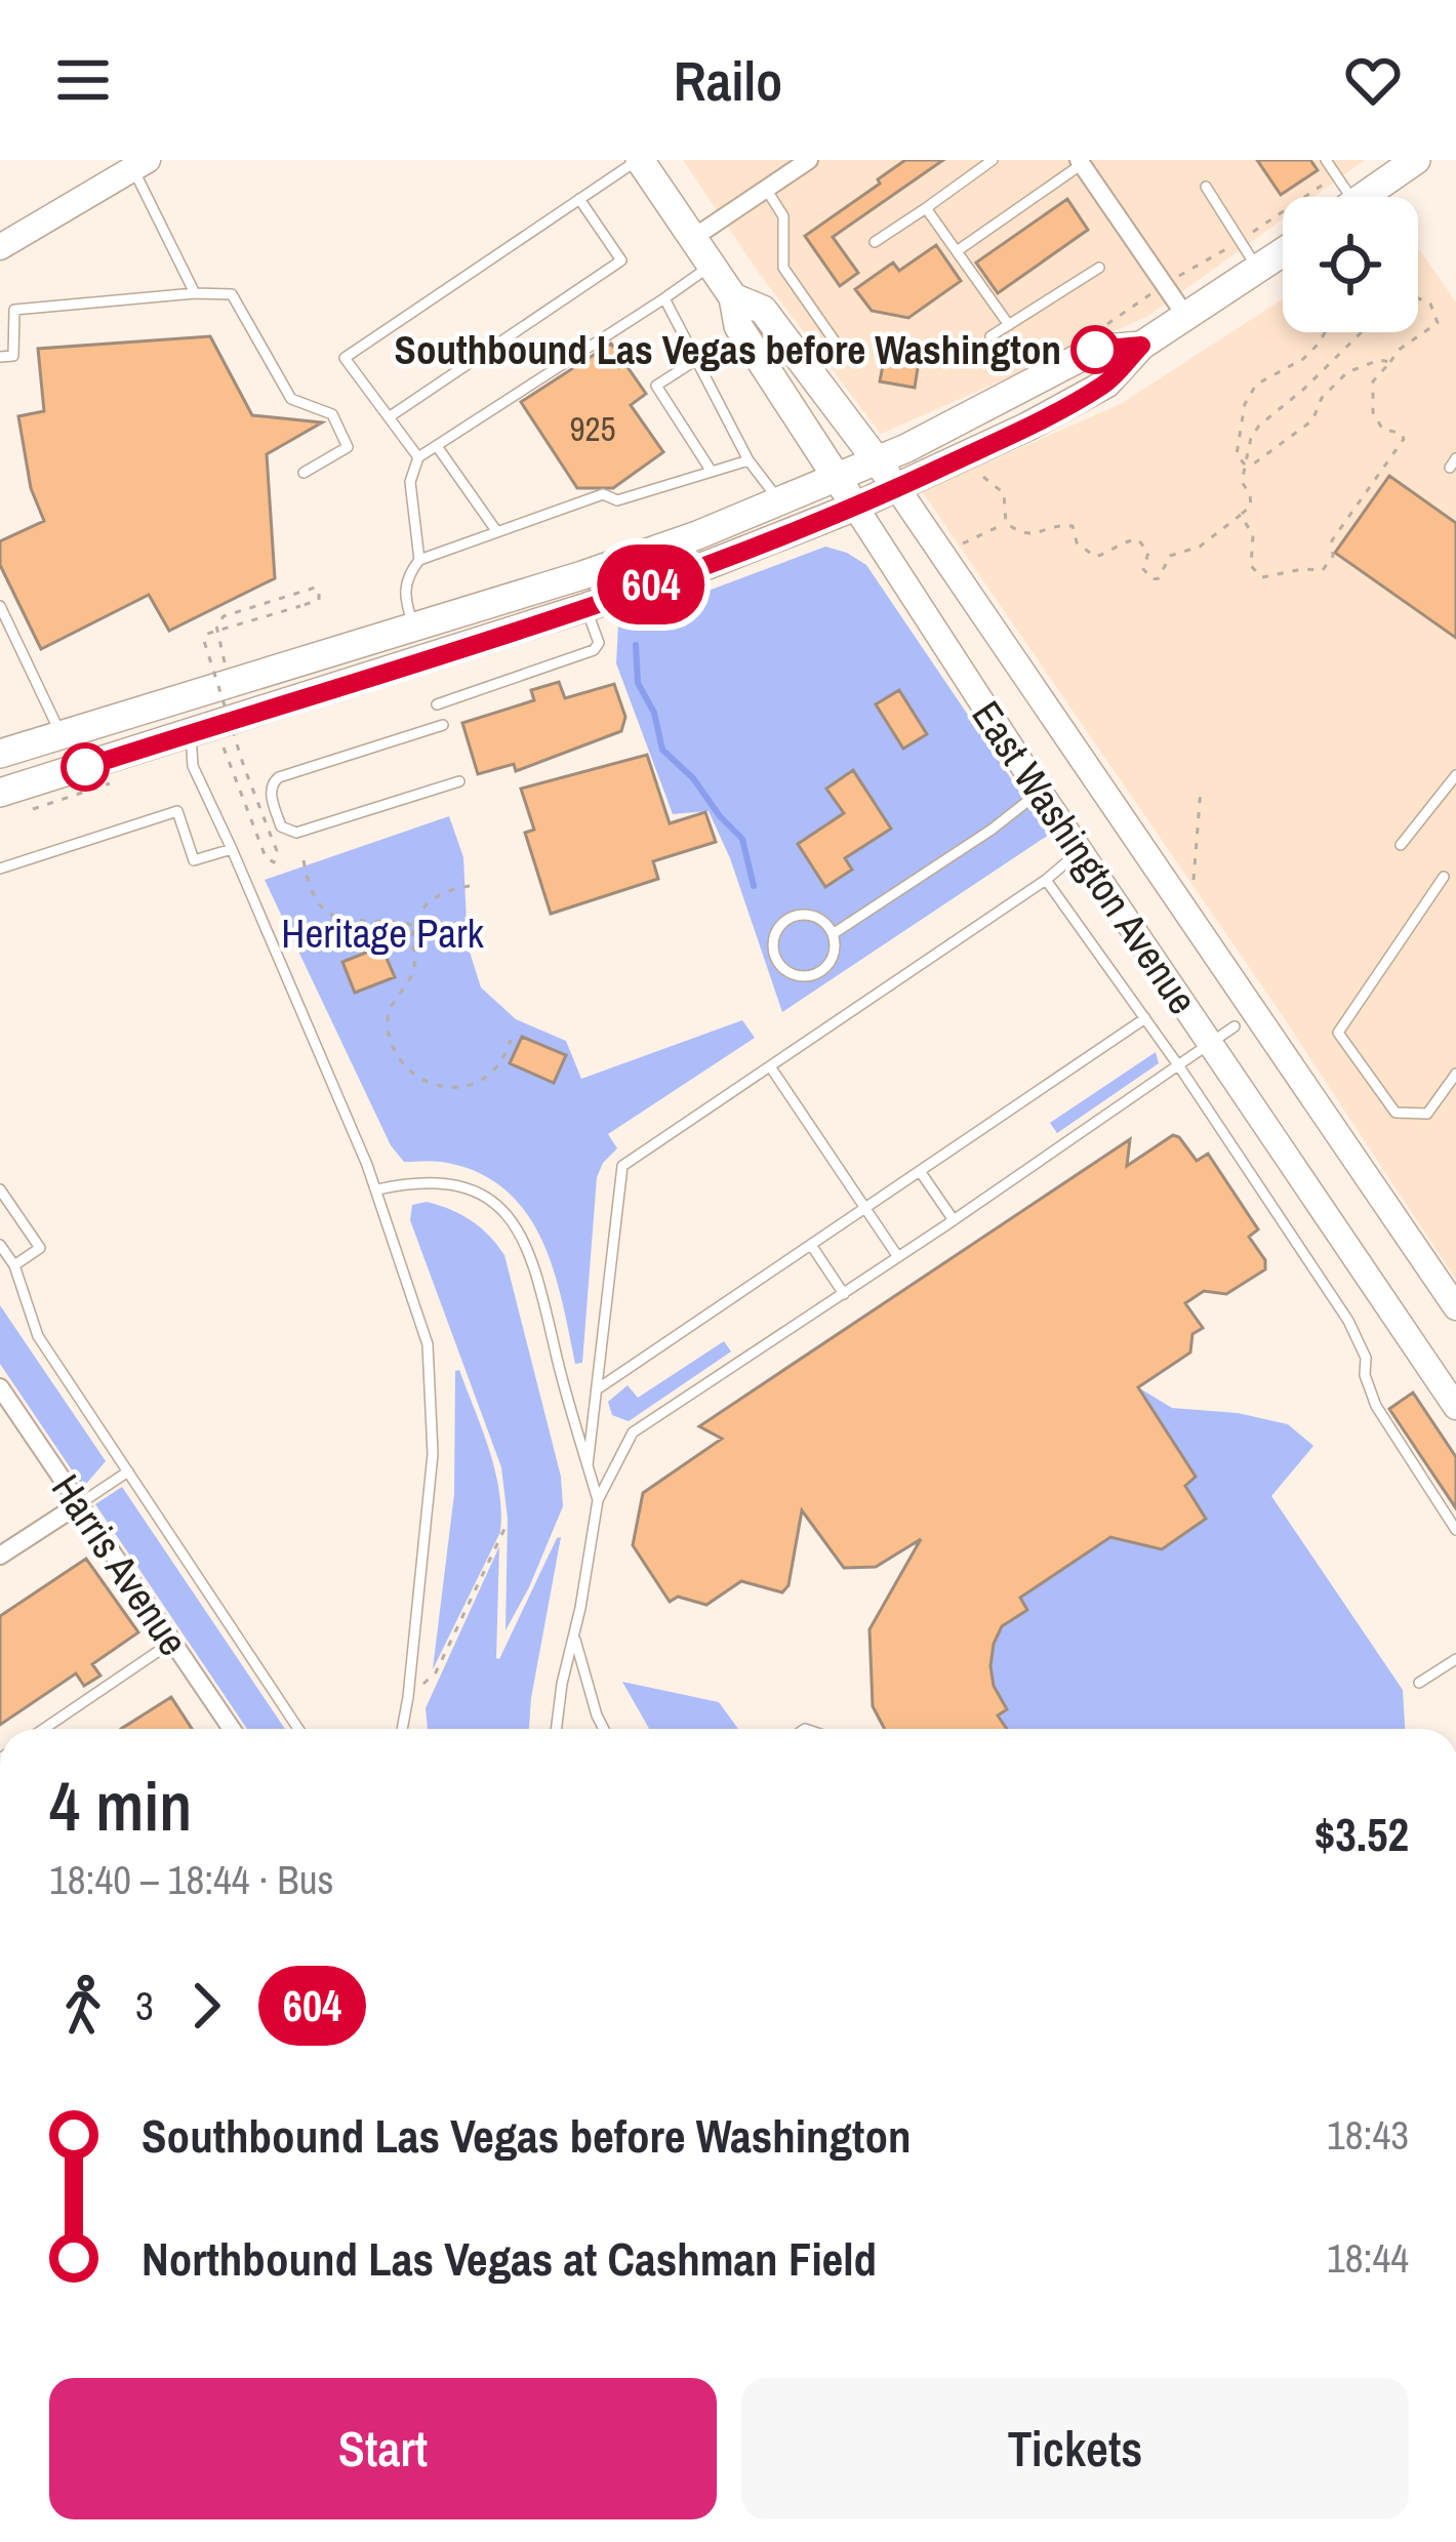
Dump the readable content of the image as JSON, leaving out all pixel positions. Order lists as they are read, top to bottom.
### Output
{
  "streets": {
    "main road": ["East Washington Avenue"],
    "street": ["Harris Avenue"]
  },
  "parks": ["Heritage Park"],
  "places": ["Southbound Las Vegas before Washington"],
  "lines": ["bus line 604"],
  "house_numbers": ["925"],
  "page": {
    "header": "Railo",
    "on_map": "604",
    "heading": ["4 min", "18:40 – 18:44 · Bus", "$3.52"],
    "legs": ["3", "604"],
    "list": [
      {
        "name": "Southbound Las Vegas before Washington",
        "value": "18:43"
      },
      {
        "name": "Northbound Las Vegas at Cashman Field",
        "value": "18:44"
      }
    ],
    "buttons": ["Start", "Tickets"]
  }
}
